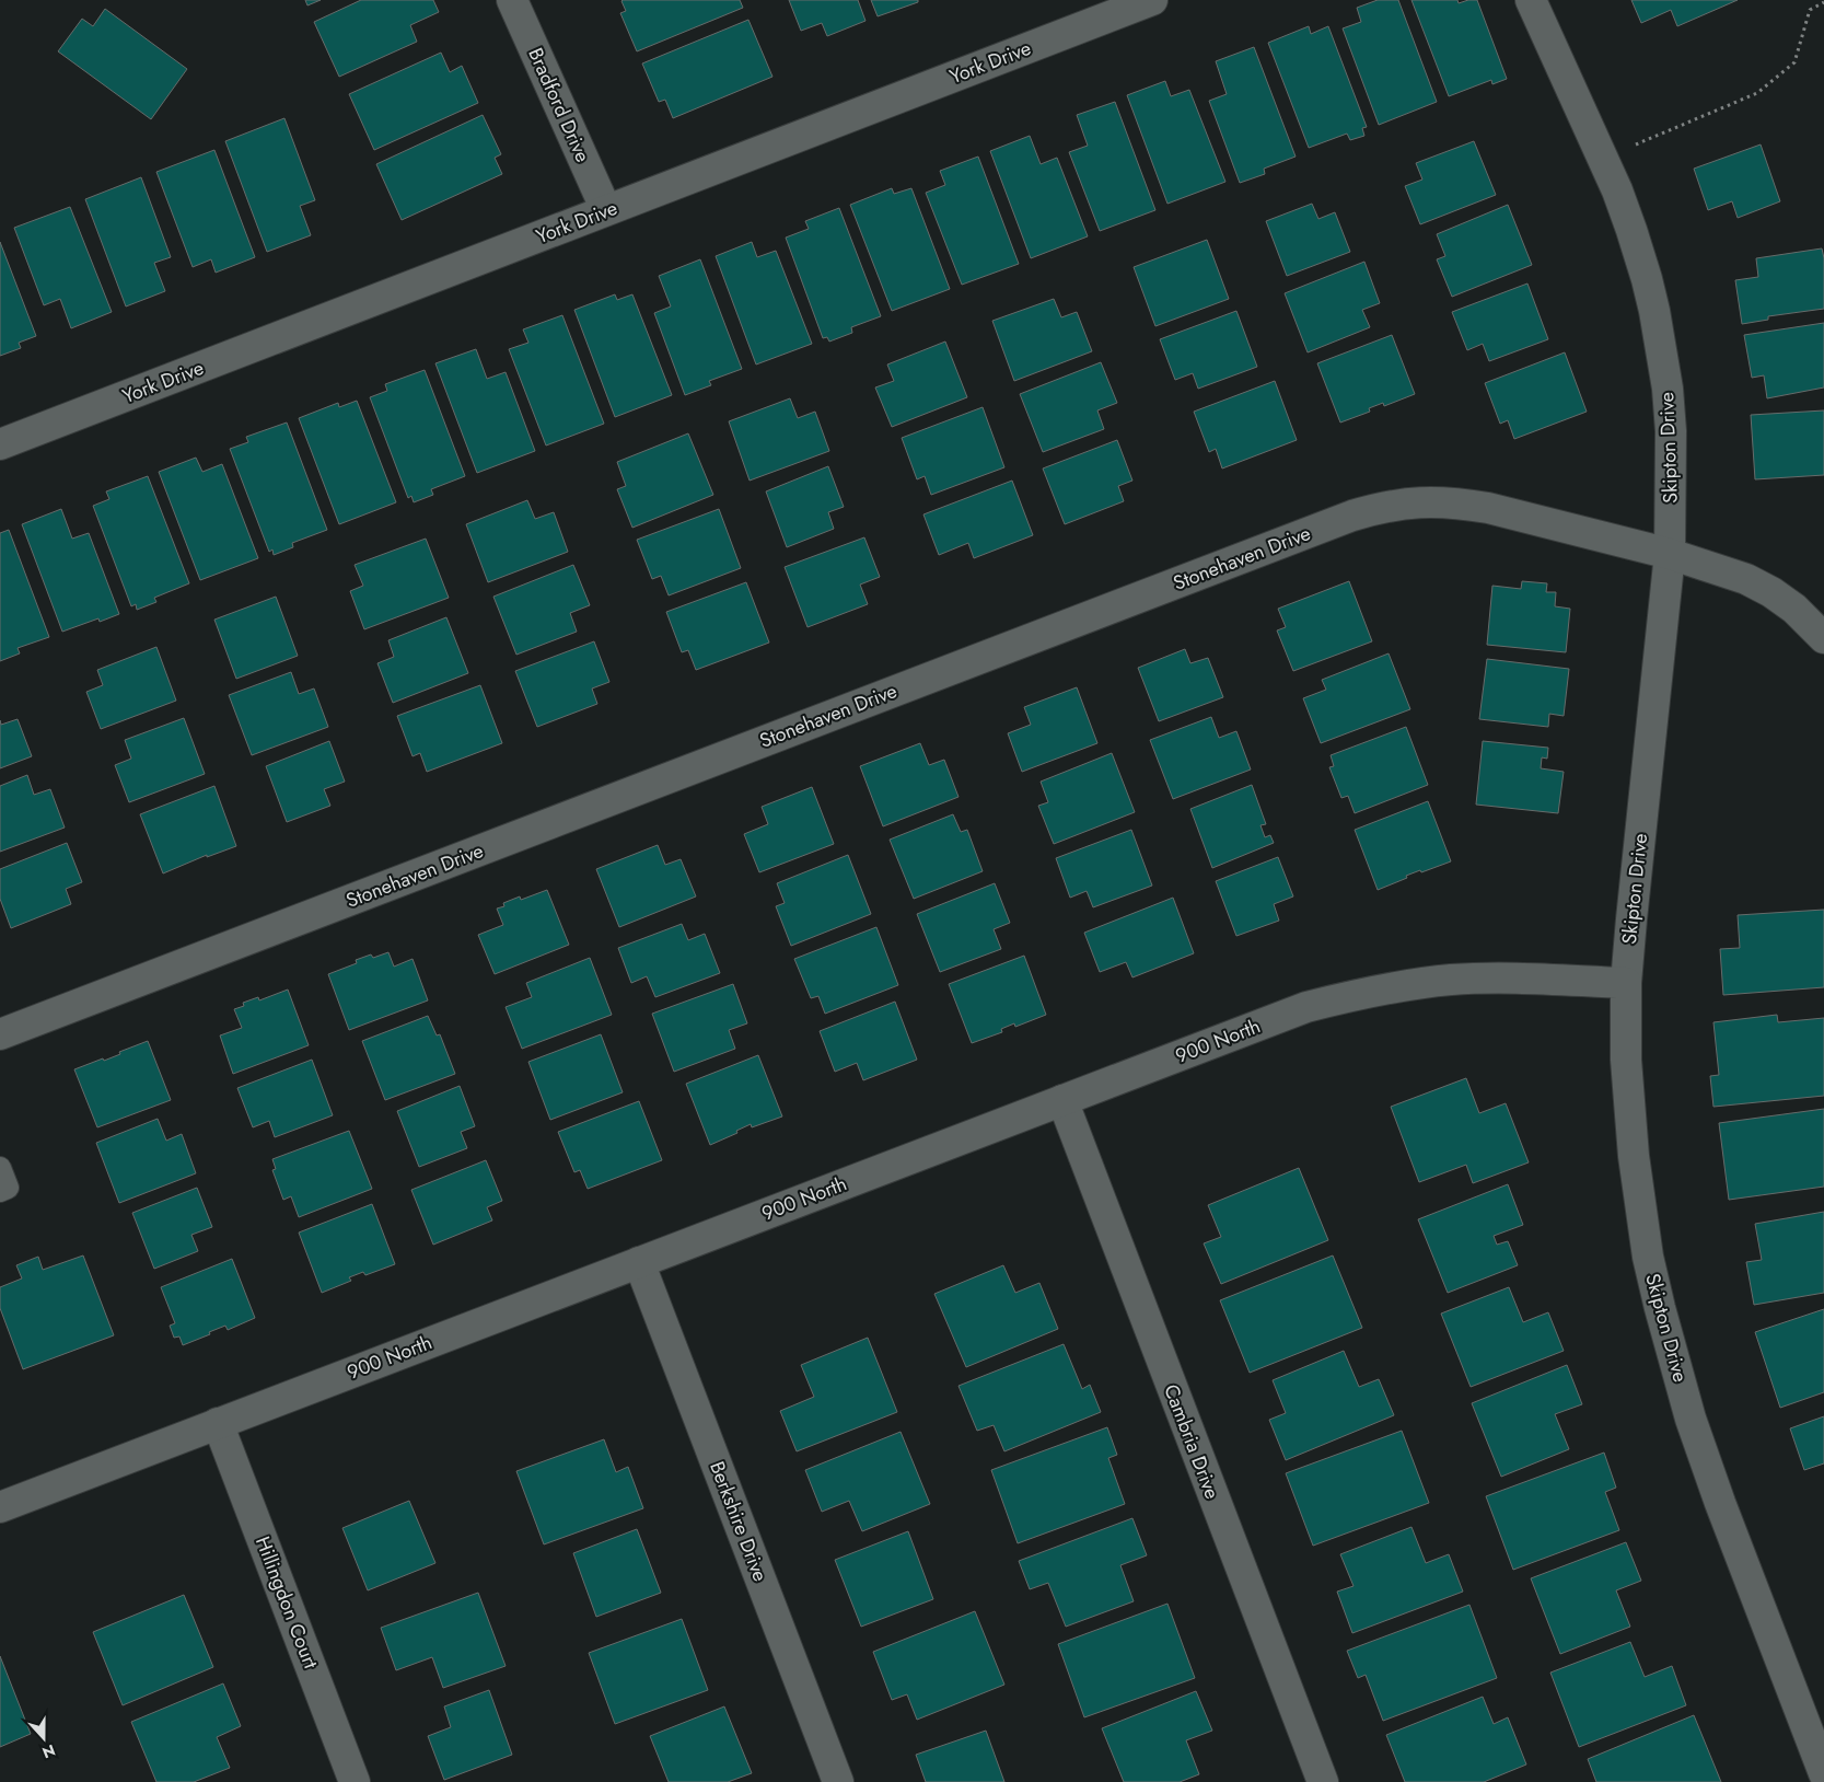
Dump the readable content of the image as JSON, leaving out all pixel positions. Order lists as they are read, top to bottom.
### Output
{
  "streets": {
    "street": [
      "York Drive",
      "Bradford Drive",
      "Skipton Drive",
      "Stonehaven Drive",
      "900 North",
      "Cambria Drive",
      "Berkshire Drive",
      "Hillingdon Court"
    ]
  },
  "crossings": [
    ["York Drive", "Bradford Drive"],
    ["Skipton Drive", "Stonehaven Drive"],
    ["Skipton Drive", "900 North"],
    ["900 North", "Cambria Drive"],
    ["900 North", "Berkshire Drive"],
    ["900 North", "Hillingdon Court"]
  ],
  "north": "bottom"
}
